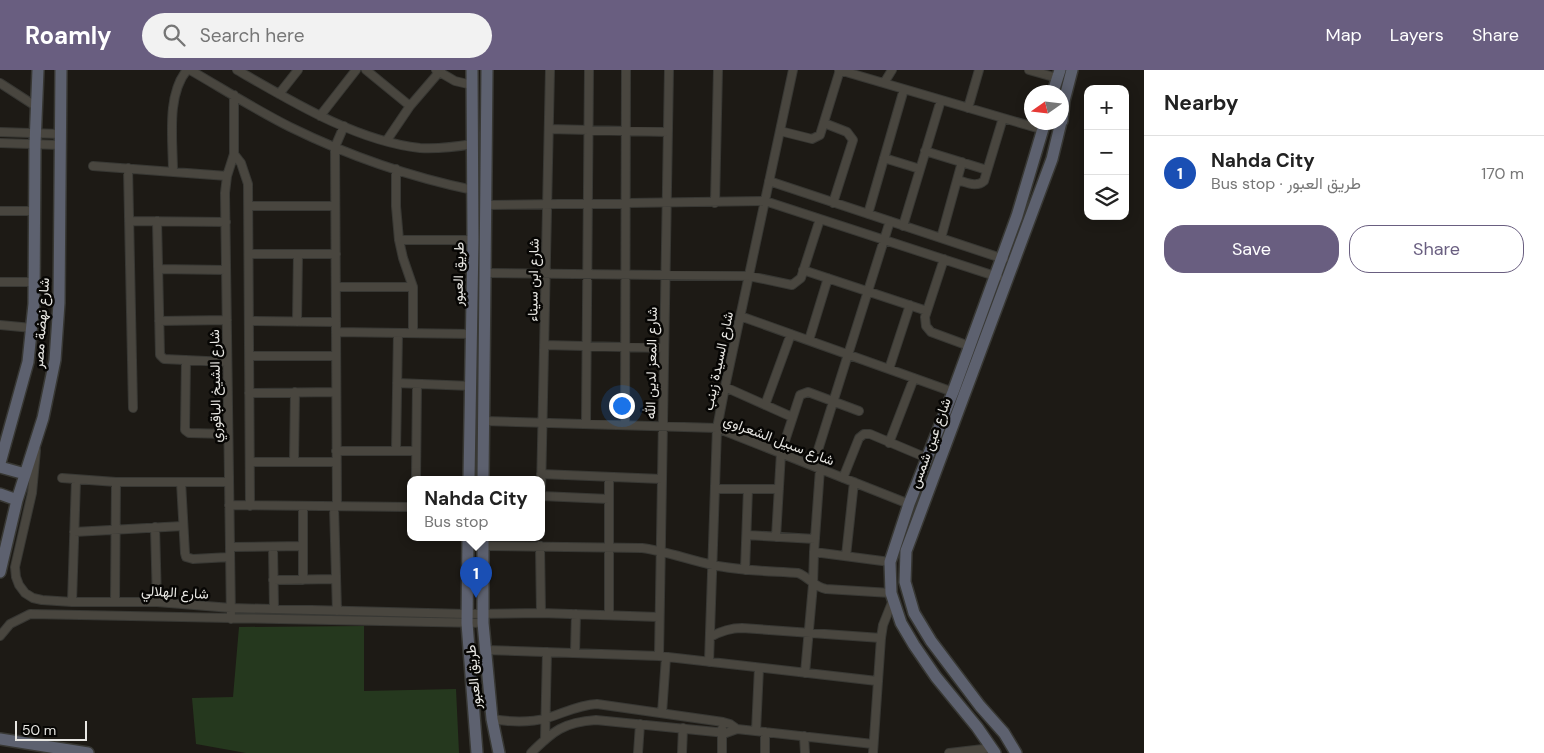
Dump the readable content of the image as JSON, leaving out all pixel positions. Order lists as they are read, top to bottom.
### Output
{
  "streets": {
    "street": [
      "طريق العبور",
      "شارع ابن سيناء",
      "شارع نهضة مصر",
      "شارع السيدة زينب",
      "شارع المعز لدين الله",
      "شارع الشيخ الباقوري",
      "شارع سبيل الشعراوي",
      "شارع عين شمس",
      "شارع الهلالي"
    ]
  },
  "crossings": [
    ["طريق العبور", "شارع سبيل الشعراوي"],
    ["طريق العبور", "شارع الهلالي"],
    ["شارع ابن سيناء", "شارع سبيل الشعراوي"],
    ["شارع نهضة مصر", "شارع الهلالي"],
    ["شارع السيدة زينب", "شارع سبيل الشعراوي"],
    ["شارع المعز لدين الله", "شارع سبيل الشعراوي"],
    ["شارع المعز لدين الله", "شارع الهلالي"],
    ["شارع الشيخ الباقوري", "شارع الهلالي"],
    ["شارع سبيل الشعراوي", "شارع عين شمس"]
  ],
  "scale_bar": "50 m",
  "north": "left",
  "page": {
    "header": "Roamly",
    "search": "Search here",
    "nav": ["Map", "Layers", "Share"],
    "heading": "Nearby",
    "map_buttons": ["+", "−"],
    "list": [
      {
        "mark": "1",
        "name": "Nahda City",
        "note": "Bus stop · طريق العبور",
        "value": "170 m"
      }
    ],
    "buttons": ["Save", "Share"],
    "popup": ["Nahda City", "Bus stop"],
    "pins": "1",
    "scale": "50 m"
  }
}
